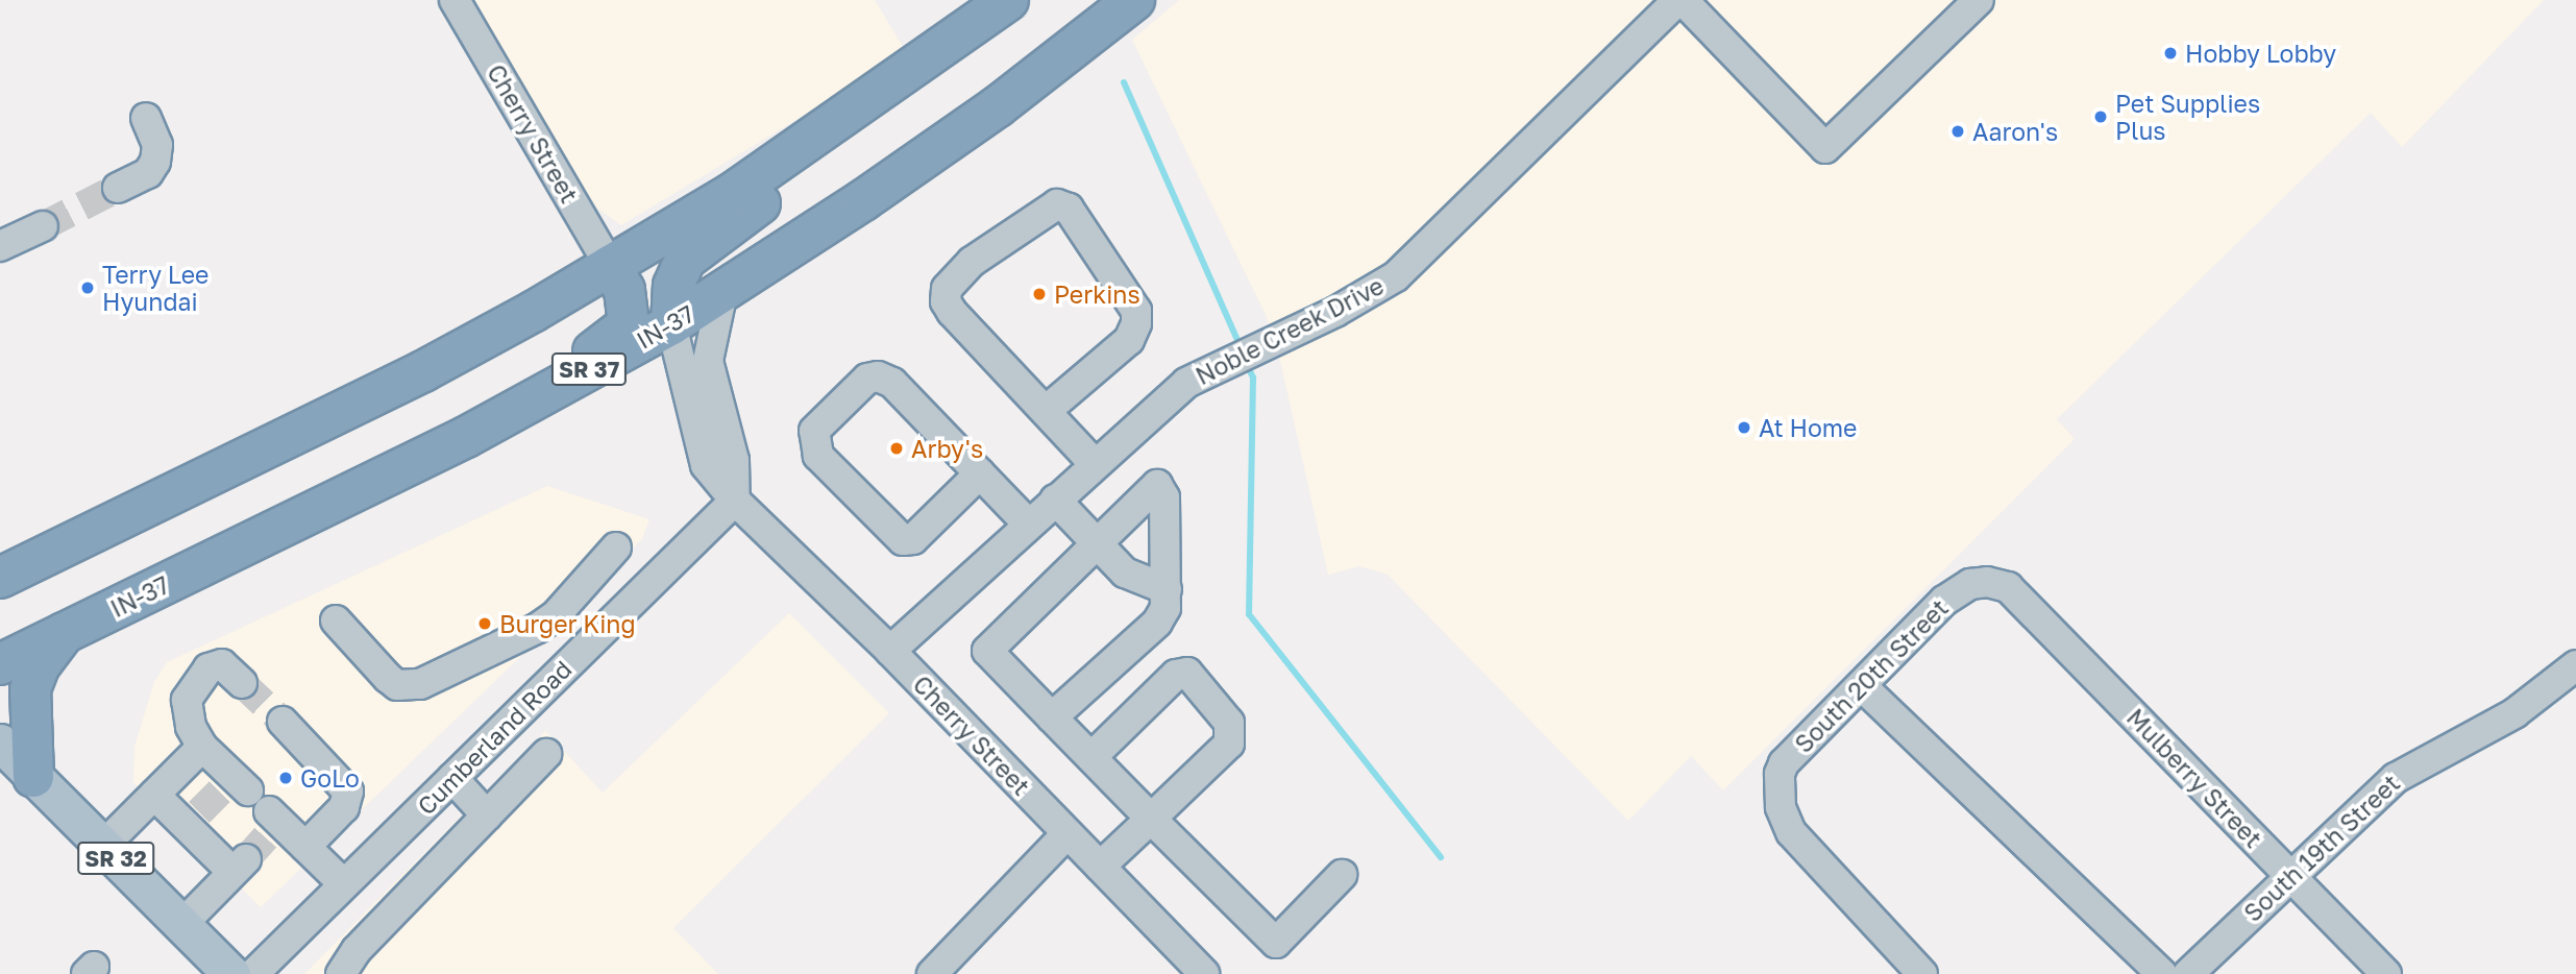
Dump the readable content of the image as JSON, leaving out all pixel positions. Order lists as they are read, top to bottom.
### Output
{
  "streets": {
    "highway": ["IN-37", "SR 37"],
    "main road": ["SR 32"],
    "street": [
      "Cherry Street",
      "Noble Creek Drive",
      "South 20th Street",
      "Cumberland Road",
      "Mulberry Street",
      "South 19th Street"
    ]
  },
  "crossings": [
    ["Cherry Street", "IN-37"],
    ["Cherry Street", "Noble Creek Drive"],
    ["Cherry Street", "Cumberland Road"],
    ["South 20th Street", "Mulberry Street"],
    ["Mulberry Street", "South 19th Street"]
  ],
  "places": [
    "Hobby Lobby",
    "Pet Supplies Plus",
    "Aaron's",
    "Terry Lee Hyundai",
    "Perkins",
    "At Home",
    "Arby's",
    "Burger King",
    "GoLo"
  ]
}
